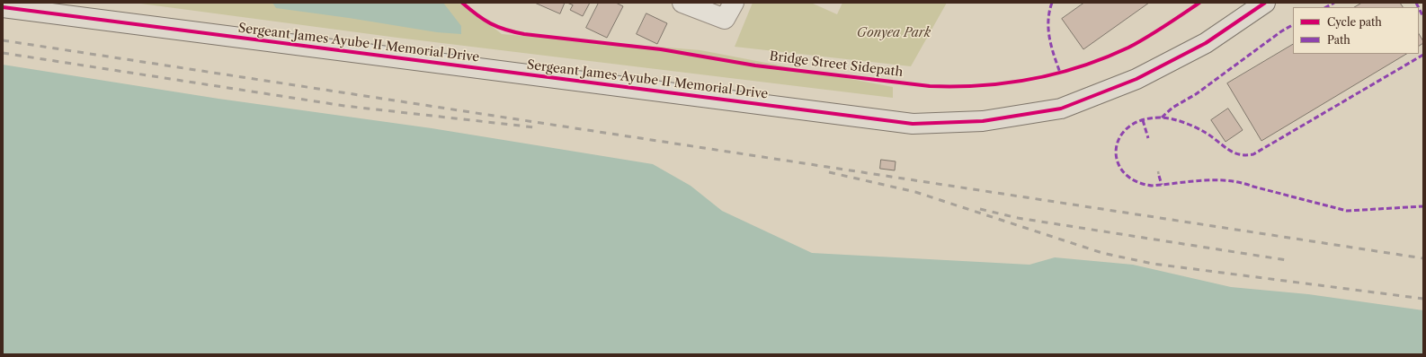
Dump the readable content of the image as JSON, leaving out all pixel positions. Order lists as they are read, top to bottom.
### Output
{
  "streets": {
    "main road": ["Sergeant James Ayube II Memorial Drive"],
    "cycle path": ["Bridge Street Sidepath"]
  },
  "parks": ["Gonyea Park"],
  "legend": ["Cycle path", "Path"]
}
